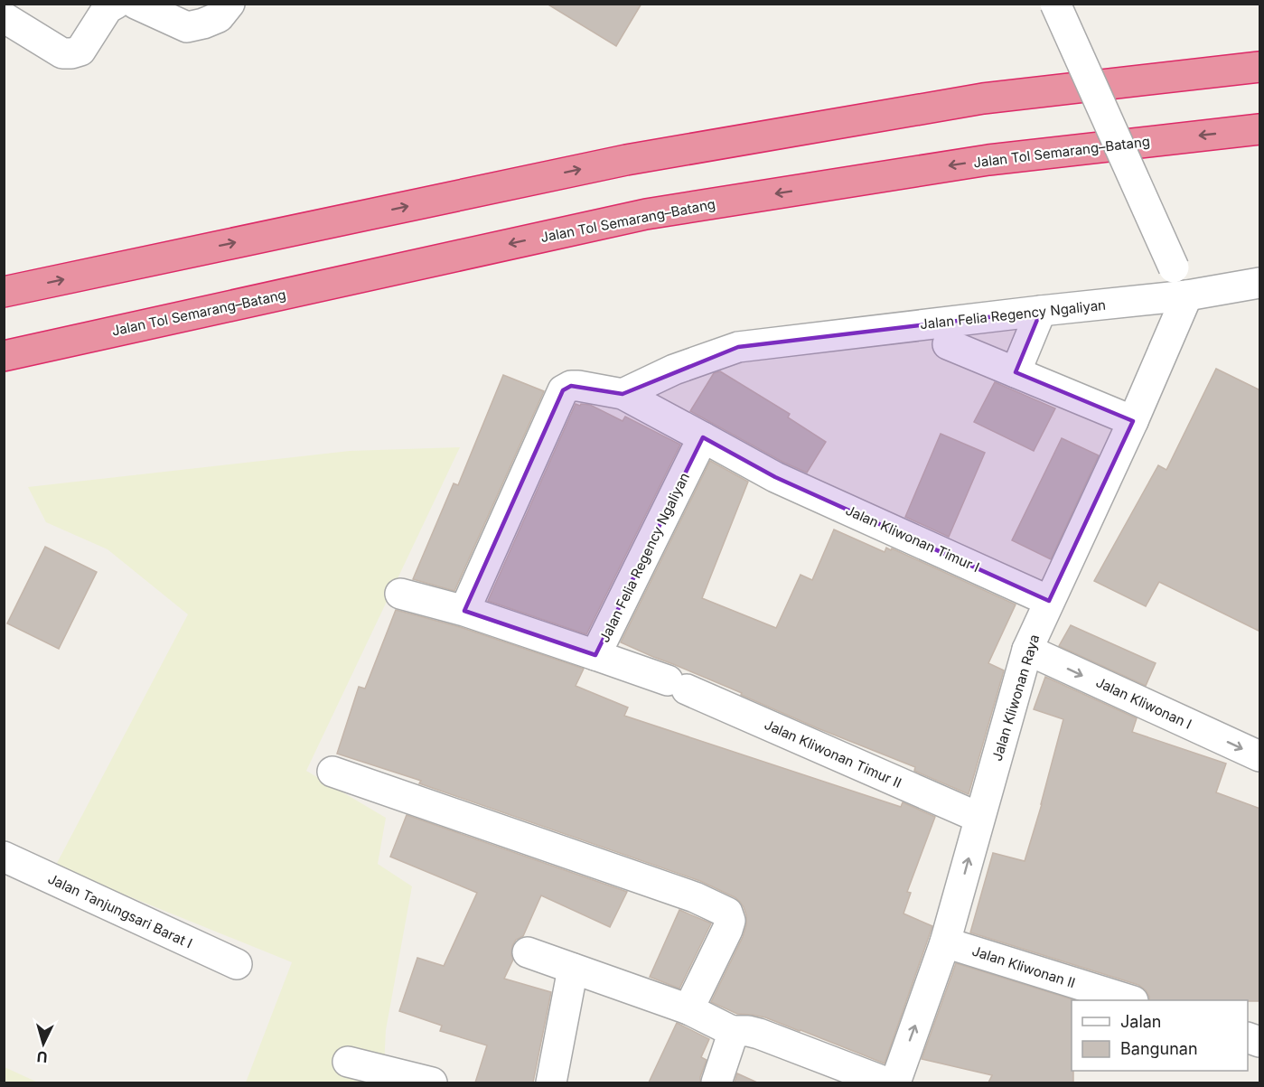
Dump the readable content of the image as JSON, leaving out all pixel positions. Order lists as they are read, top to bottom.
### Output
{
  "streets": {
    "highway": ["Jalan Tol Semarang–Batang"],
    "street": [
      "Jalan Felia Regency Ngaliyan",
      "Jalan Kliwonan Timur I",
      "Jalan Kliwonan Raya",
      "Jalan Kliwonan I",
      "Jalan Kliwonan Timur II",
      "Jalan Tanjungsari Barat I",
      "Jalan Kliwonan II"
    ]
  },
  "crossings": [
    ["Jalan Felia Regency Ngaliyan", "Jalan Kliwonan Timur I"],
    ["Jalan Felia Regency Ngaliyan", "Jalan Kliwonan Raya"],
    ["Jalan Felia Regency Ngaliyan", "Jalan Kliwonan Timur II"],
    ["Jalan Kliwonan Timur I", "Jalan Kliwonan Raya"],
    ["Jalan Kliwonan Raya", "Jalan Kliwonan I"],
    ["Jalan Kliwonan Raya", "Jalan Kliwonan Timur II"],
    ["Jalan Kliwonan Raya", "Jalan Kliwonan II"]
  ],
  "one_way": ["Jalan Kliwonan I"],
  "legend": ["Jalan", "Bangunan"],
  "north": "bottom"
}
